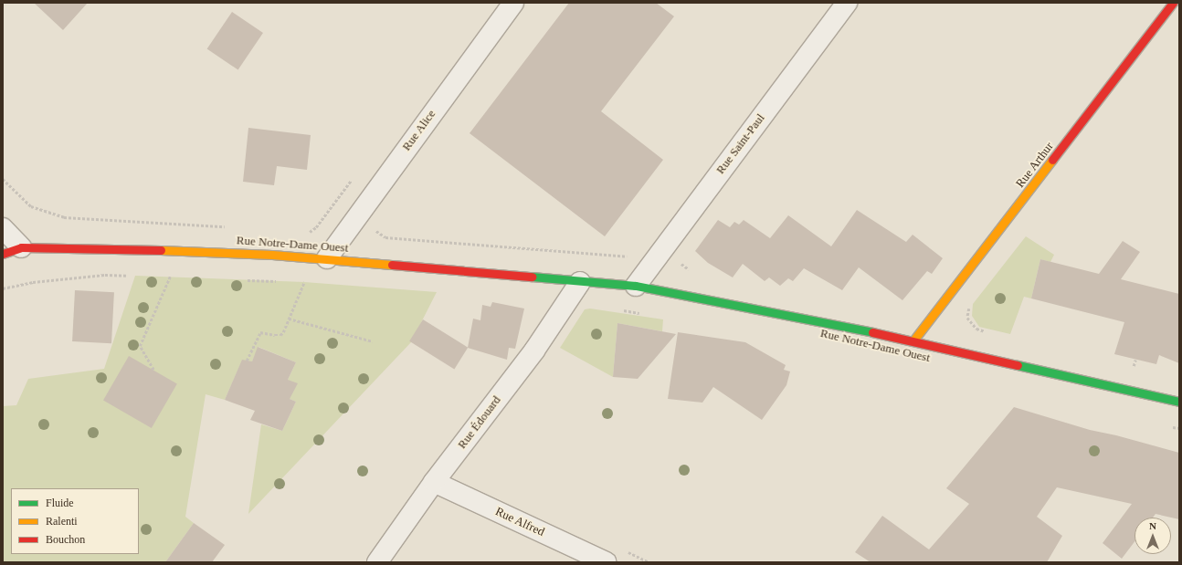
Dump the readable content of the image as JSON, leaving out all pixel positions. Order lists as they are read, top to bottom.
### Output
{
  "streets": {
    "street": [
      "Rue Alice",
      "Rue Saint-Paul",
      "Rue Arthur",
      "Rue Notre-Dame Ouest",
      "Rue Édouard",
      "Rue Alfred"
    ]
  },
  "crossings": [
    ["Rue Alice", "Rue Notre-Dame Ouest"],
    ["Rue Saint-Paul", "Rue Notre-Dame Ouest"],
    ["Rue Arthur", "Rue Notre-Dame Ouest"],
    ["Rue Notre-Dame Ouest", "Rue Édouard"],
    ["Rue Édouard", "Rue Alfred"]
  ],
  "legend": ["Fluide", "Ralenti", "Bouchon"],
  "north": "top"
}
